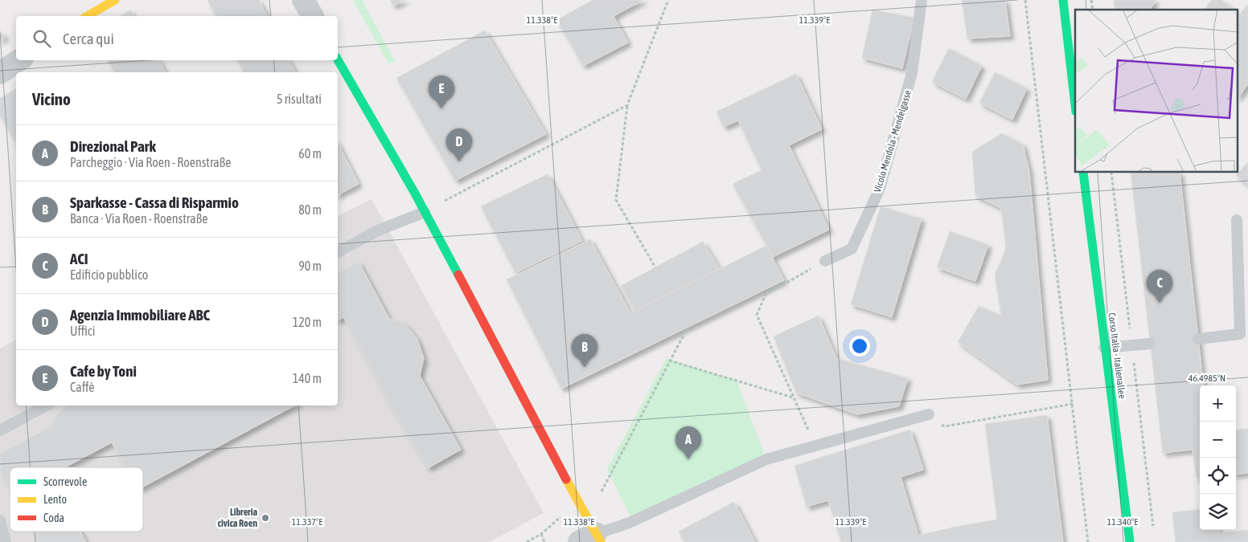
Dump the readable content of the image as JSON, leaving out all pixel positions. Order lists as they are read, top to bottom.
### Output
{
  "streets": {
    "street": ["Corso Italia - Italienallee"],
    "lane": ["Vicolo Mendola - Mendelgasse"]
  },
  "places": ["Libreria civica Roen"],
  "legend": ["Scorrevole", "Lento", "Coda"],
  "page": {
    "search": "Cerca qui",
    "heading": ["Vicino", "5 risultati"],
    "pins": [
      "E",
      "D",
      "C",
      "B",
      "A"
    ],
    "list": [
      {
        "mark": "A",
        "name": "Direzional Park",
        "note": "Parcheggio · Via Roen - Roenstraße",
        "value": "60 m"
      },
      {
        "mark": "B",
        "name": "Sparkasse - Cassa di Risparmio",
        "note": "Banca · Via Roen - Roenstraße",
        "value": "80 m"
      },
      {
        "mark": "C",
        "name": "ACI",
        "note": "Edificio pubblico",
        "value": "90 m"
      },
      {
        "mark": "D",
        "name": "Agenzia Immobiliare ABC",
        "note": "Uffici",
        "value": "120 m"
      },
      {
        "mark": "E",
        "name": "Cafe by Toni",
        "note": "Caffè",
        "value": "140 m"
      }
    ],
    "map_buttons": ["+", "−"]
  },
  "coordinates": [
    "11.338°E",
    "11.339°E",
    "46.4985°N",
    "11.337°E",
    "11.340°E"
  ]
}
